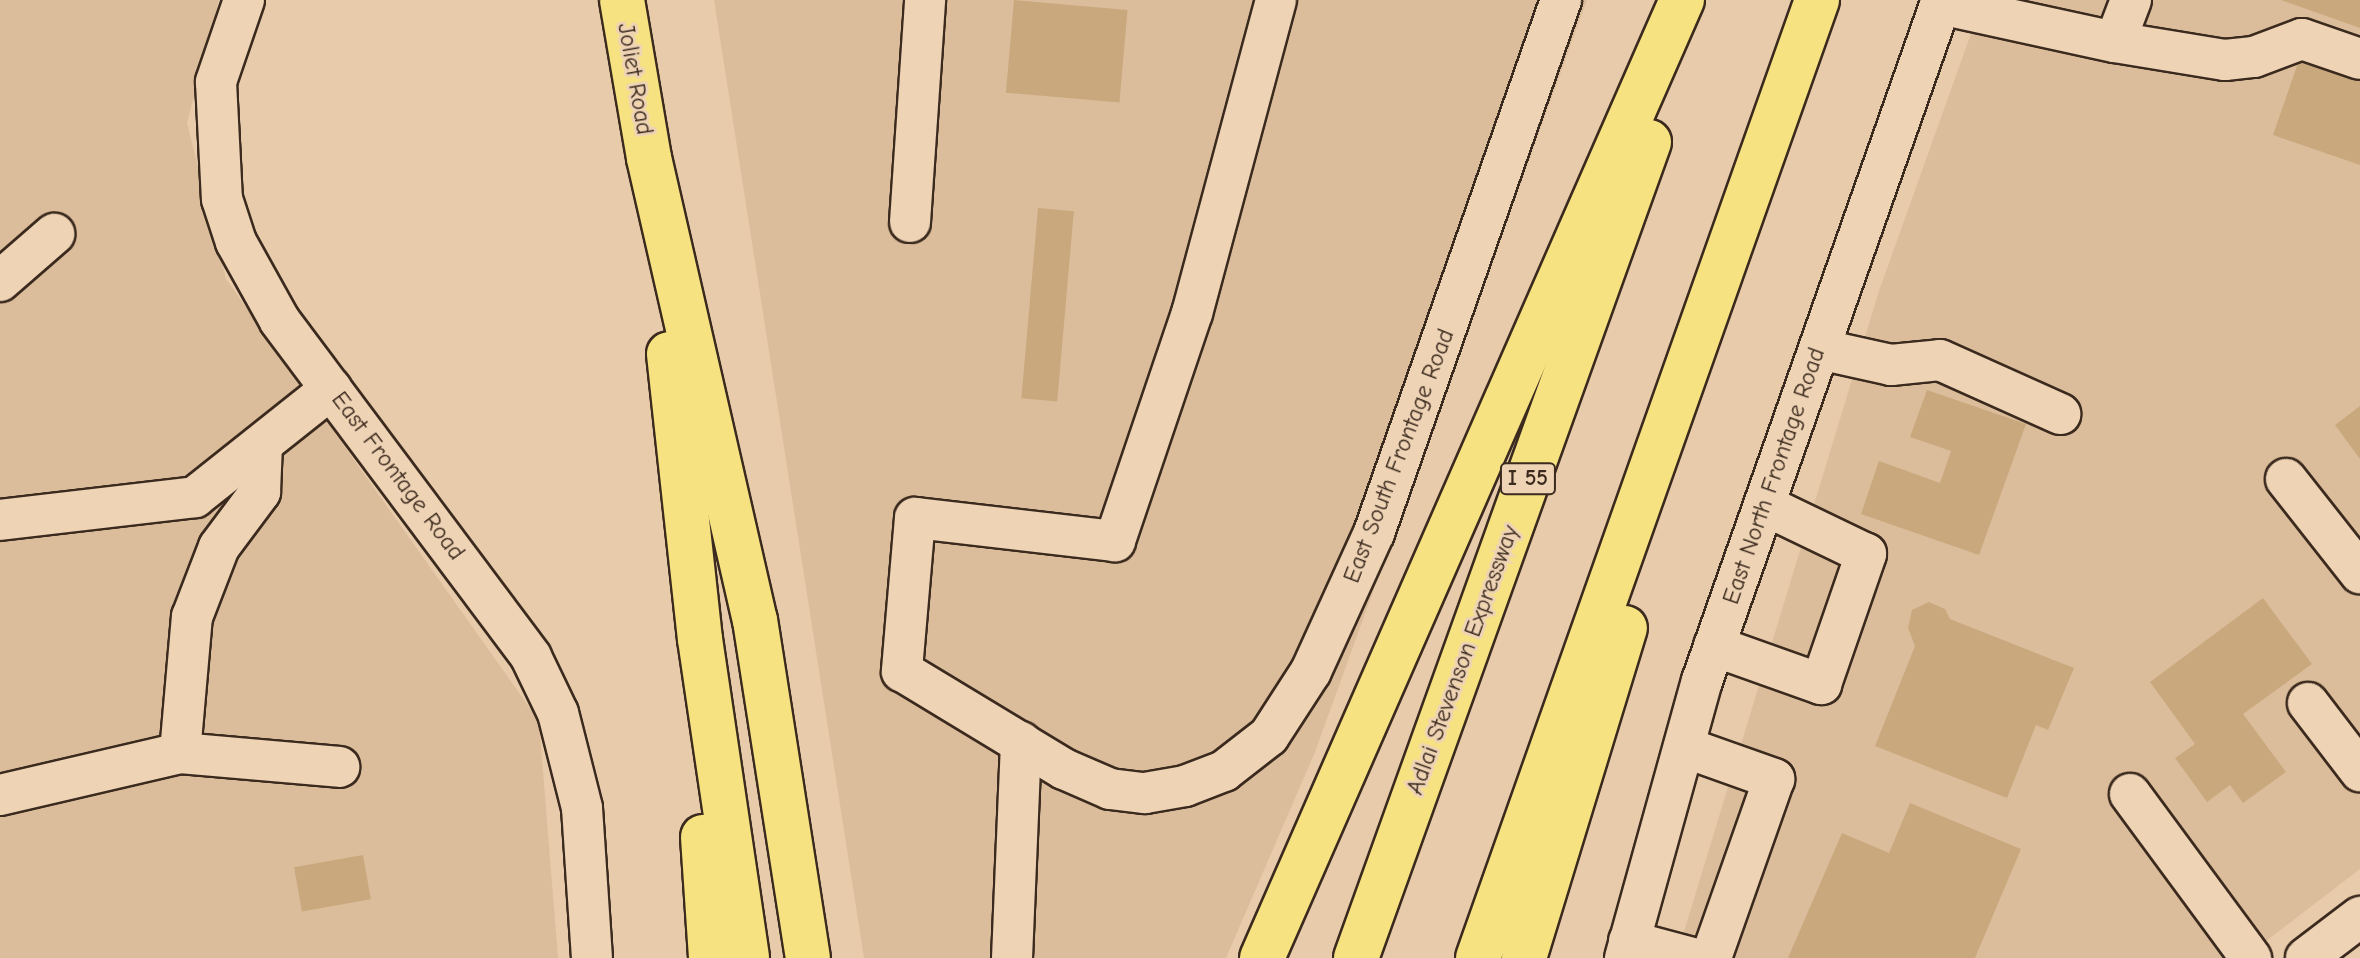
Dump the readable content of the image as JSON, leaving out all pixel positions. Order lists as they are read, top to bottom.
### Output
{
  "streets": {
    "main road": ["Joliet Road", "I 55", "Adlai Stevenson Expressway"],
    "street": ["East South Frontage Road", "East Frontage Road", "East North Frontage Road"]
  }
}
